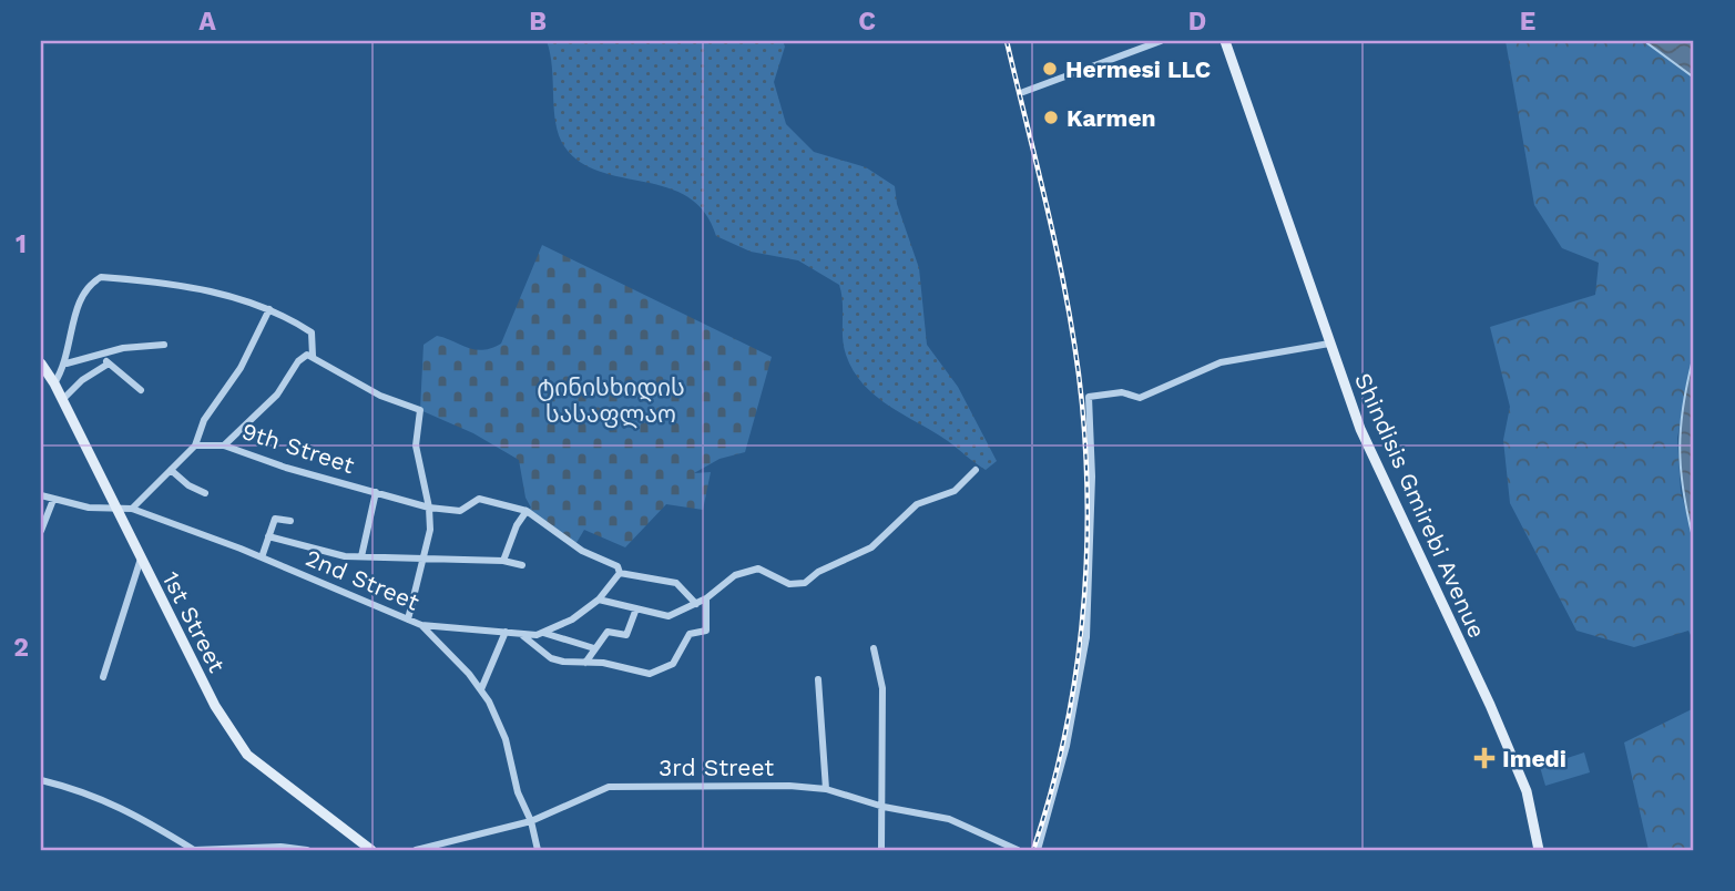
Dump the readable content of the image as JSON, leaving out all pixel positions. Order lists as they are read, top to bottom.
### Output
{
  "streets": {
    "main road": ["Shindisis Gmirebi Avenue", "1st Street"],
    "street": ["9th Street", "2nd Street", "3rd Street"]
  },
  "crossings": [
    ["2nd Street", "1st Street"],
    ["2nd Street", "3rd Street"]
  ],
  "parks": ["ტინისხიდის სასაფლაო"],
  "places": {
    "other": ["Hermesi LLC", "Karmen"],
    "health": ["Imedi"]
  },
  "grid": {
    "columns": [
      "A",
      "B",
      "C",
      "D",
      "E"
    ],
    "rows": ["1", "2"]
  }
}
